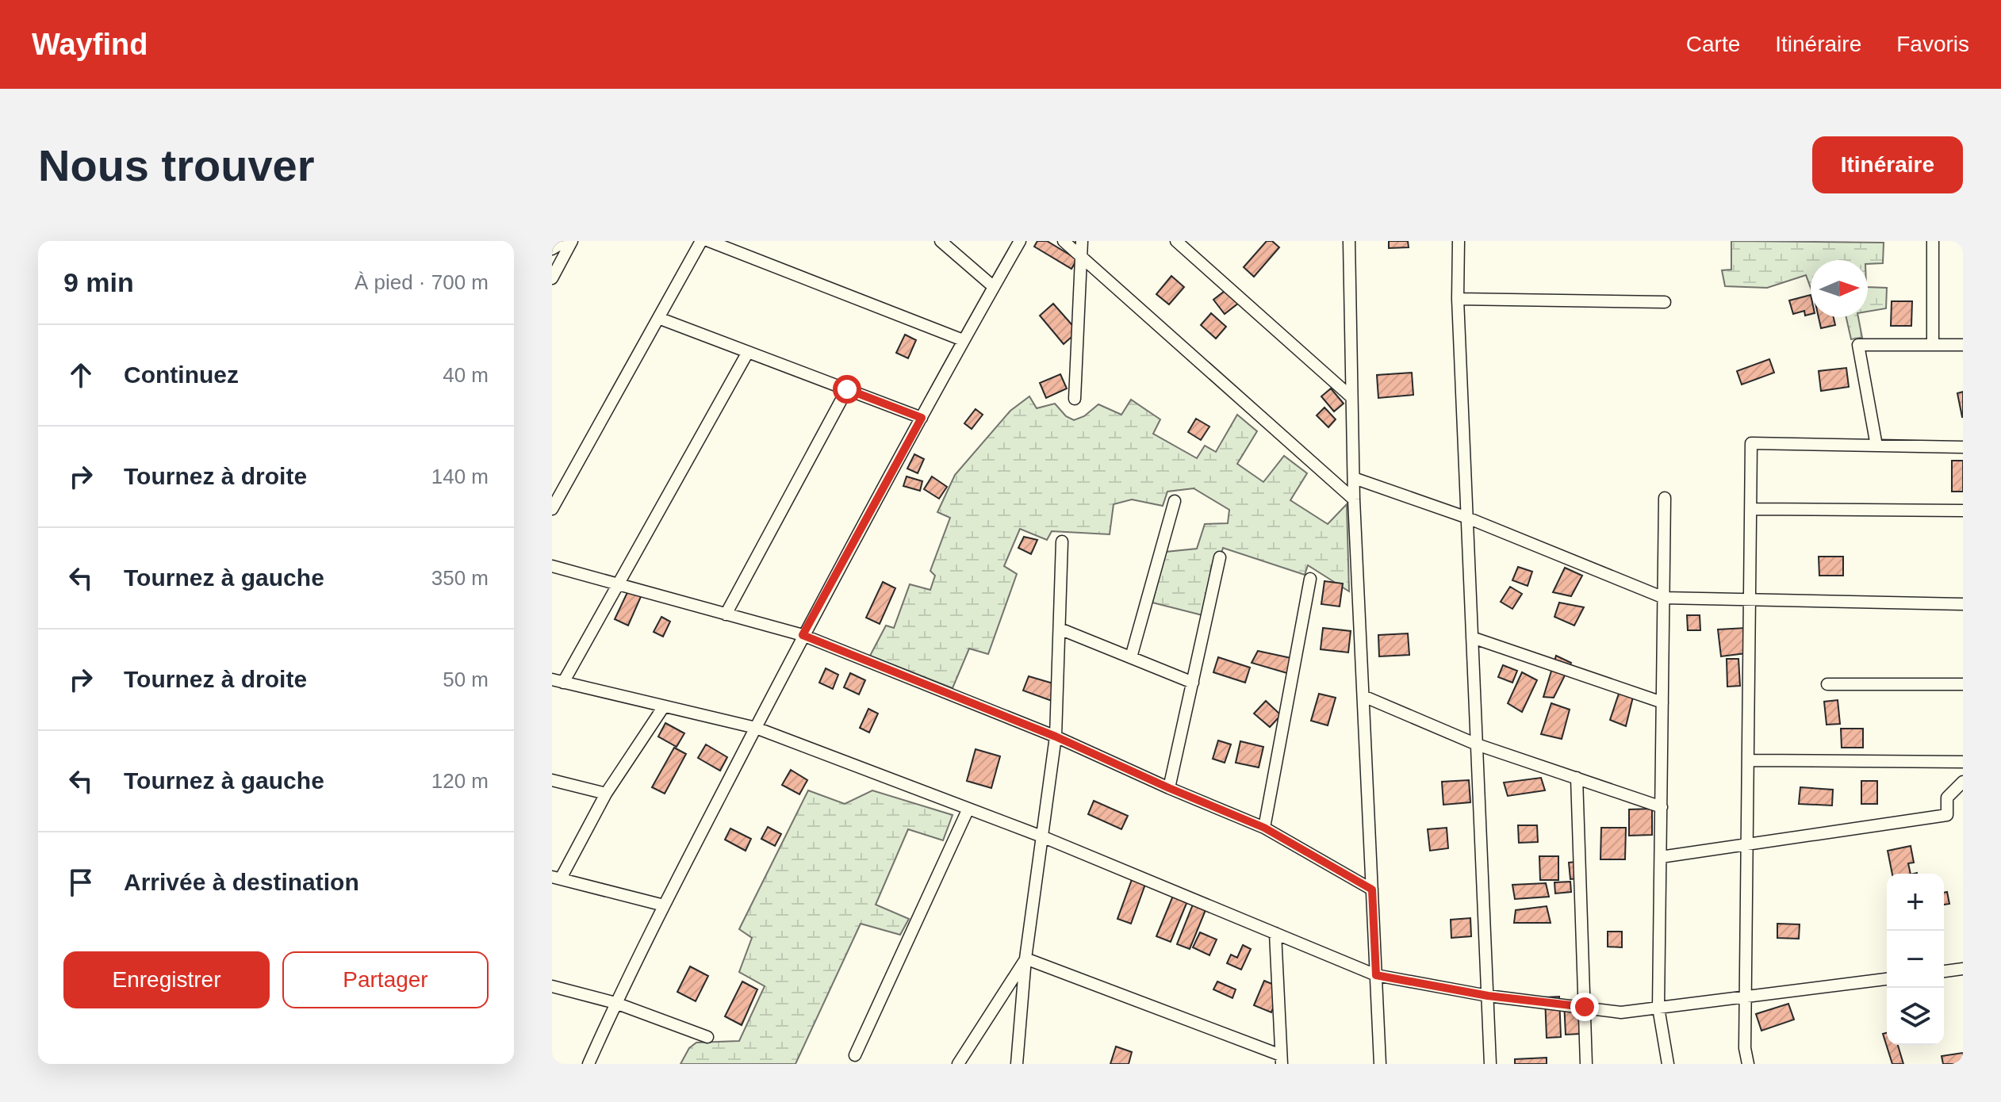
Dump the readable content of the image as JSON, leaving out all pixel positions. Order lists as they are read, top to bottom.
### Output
{
  "north": "right",
  "page": {
    "header": "Wayfind",
    "nav": ["Carte", "Itinéraire", "Favoris"],
    "buttons": [
      "Itinéraire",
      ["Enregistrer", "Partager"]
    ],
    "title": "Nous trouver",
    "heading": ["9 min", "À pied · 700 m"],
    "list": [
      ["Continuez", "40 m"],
      ["Tournez à droite", "140 m"],
      ["Tournez à gauche", "350 m"],
      ["Tournez à droite", "50 m"],
      ["Tournez à gauche", "120 m"],
      "Arrivée à destination"
    ],
    "map_buttons": ["+", "−"]
  }
}
